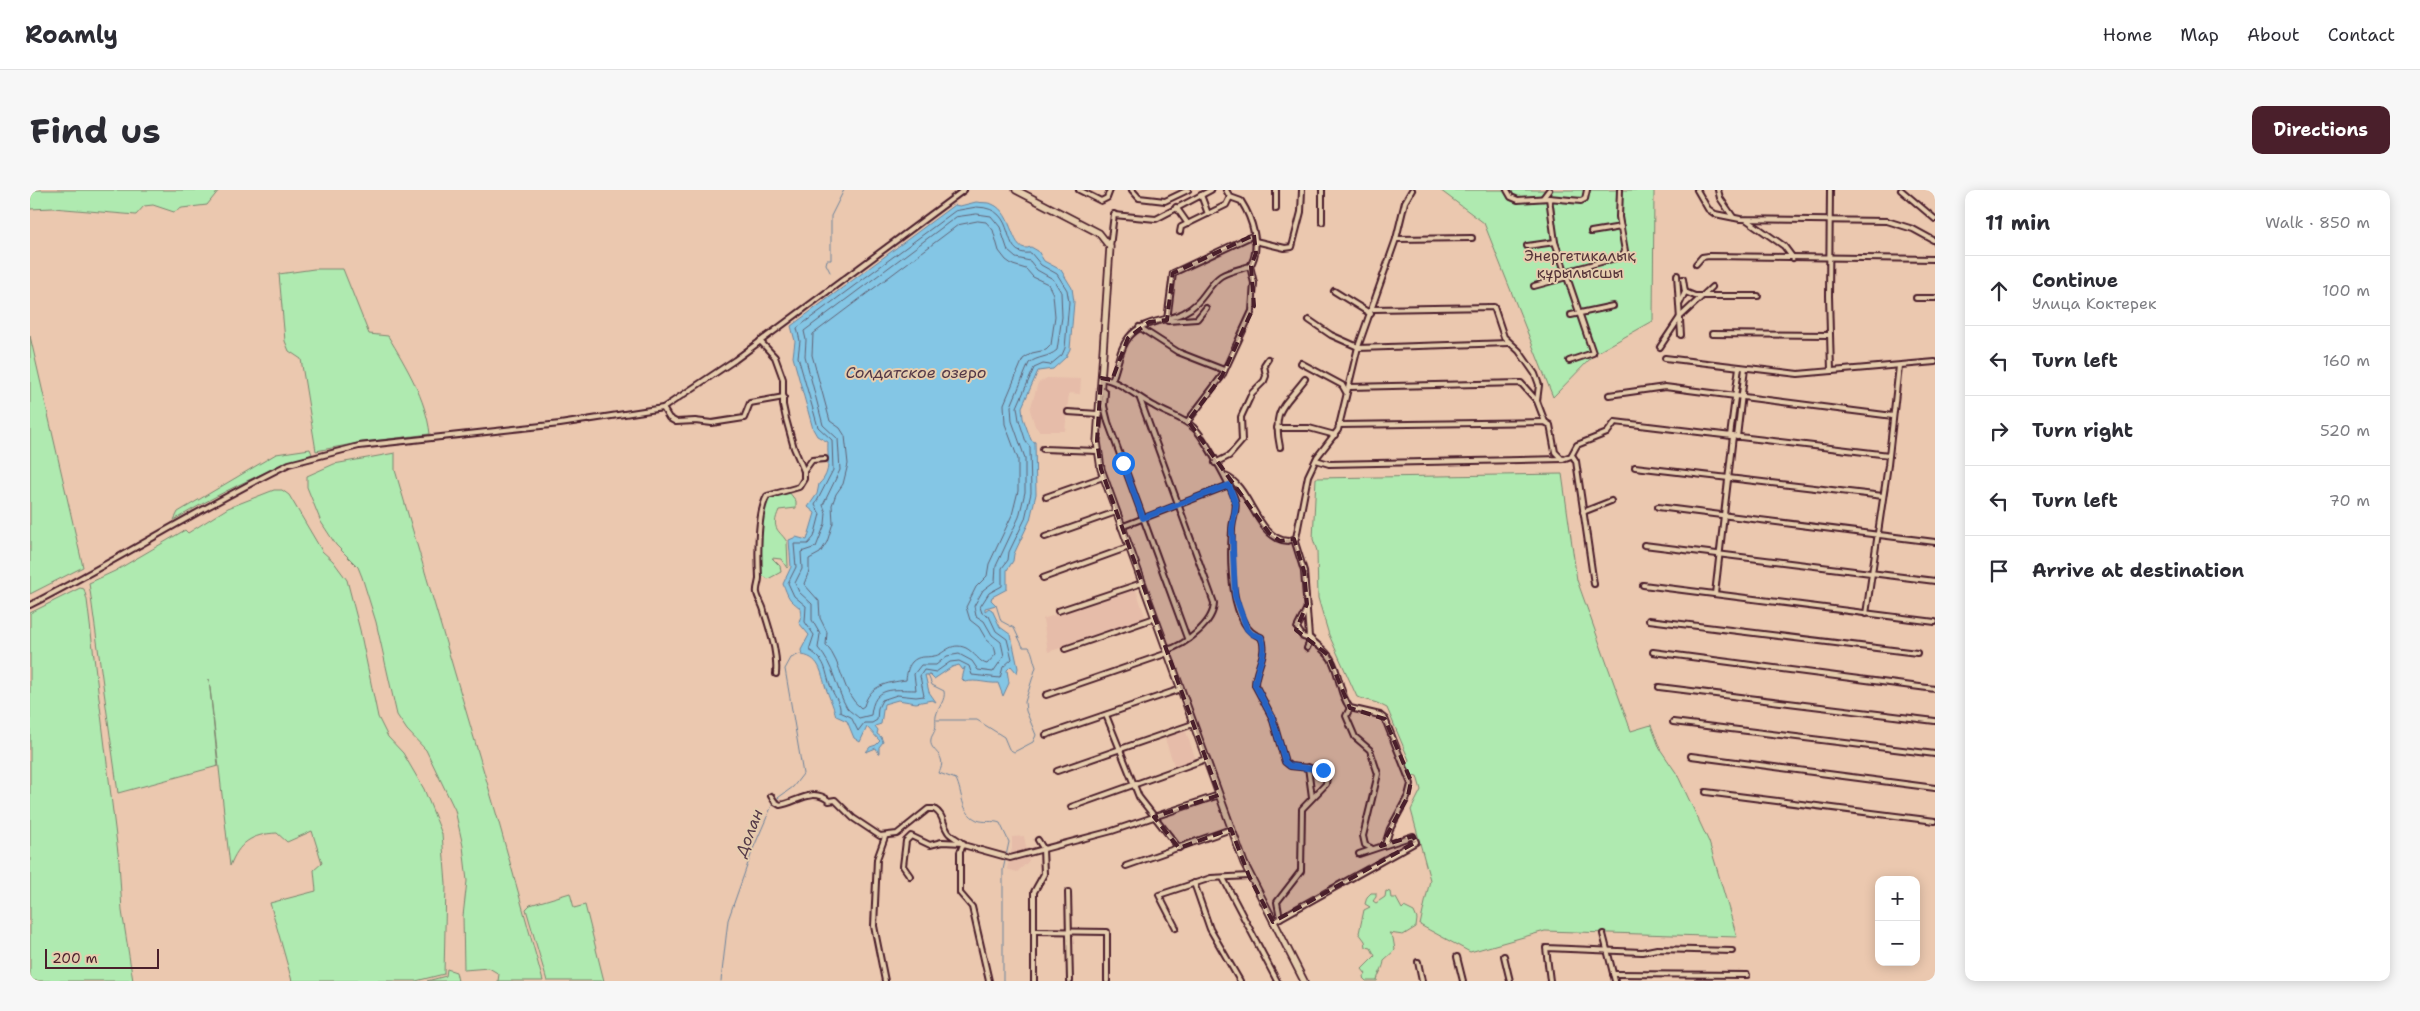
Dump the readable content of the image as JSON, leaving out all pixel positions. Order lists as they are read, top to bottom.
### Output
{
  "water": ["Солдатское озеро", "Долан"],
  "parks": ["Энергетикалық құрылысшы"],
  "scale_bar": "200 m",
  "page": {
    "header": "Roamly",
    "nav": [
      "Home",
      "Map",
      "About",
      "Contact"
    ],
    "buttons": "Directions",
    "title": "Find us",
    "heading": ["11 min", "Walk · 850 m"],
    "list": [
      ["Continue", "Улица Коктерек", "100 m"],
      ["Turn left", "160 m"],
      ["Turn right", "520 m"],
      ["Turn left", "70 m"],
      "Arrive at destination"
    ],
    "map_buttons": ["+", "−"],
    "scale": "200 m"
  }
}
